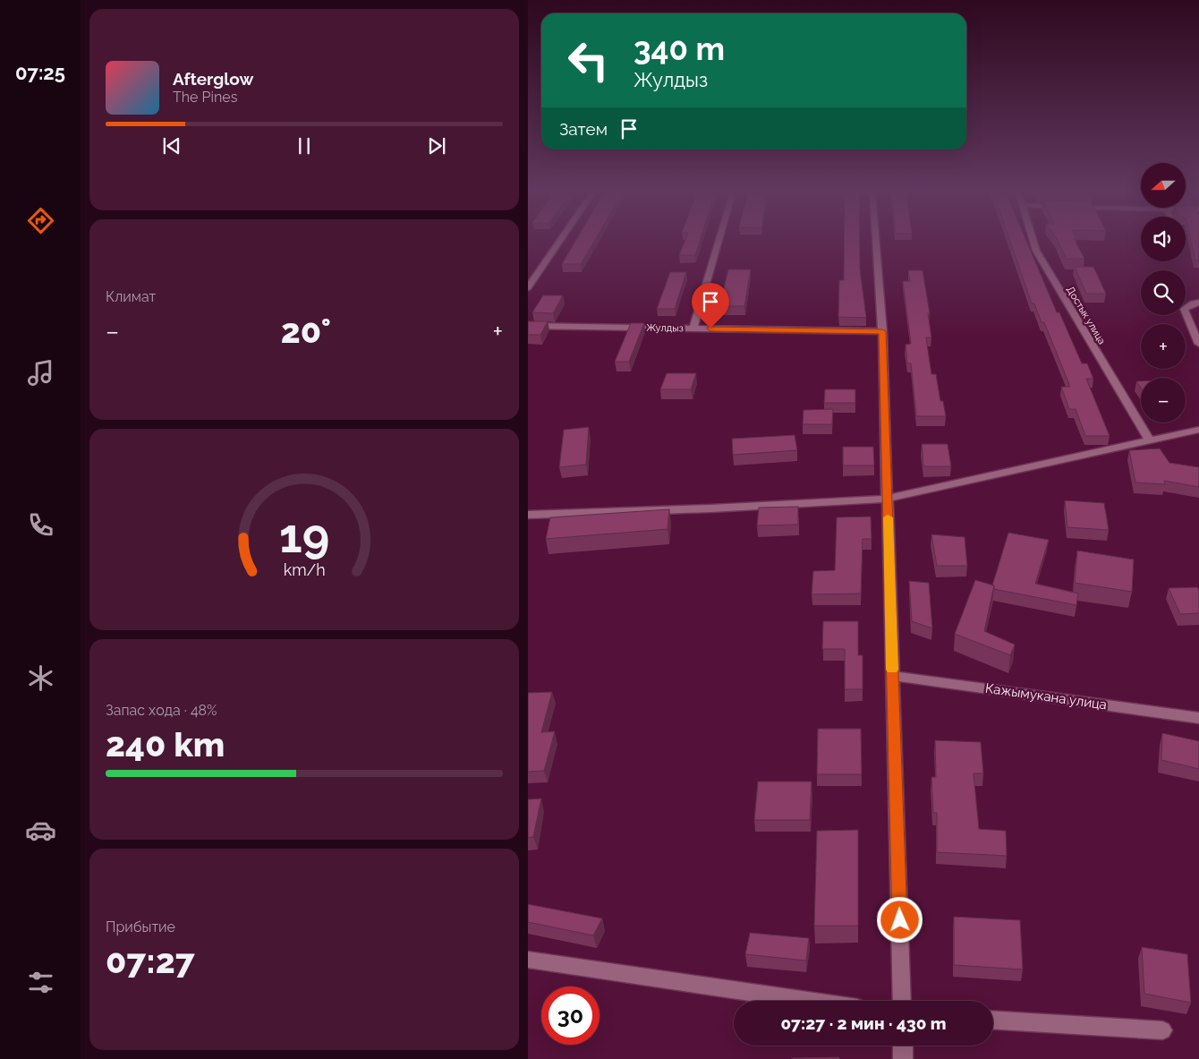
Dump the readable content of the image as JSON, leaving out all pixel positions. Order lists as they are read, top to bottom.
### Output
{
  "streets": {
    "street": ["Достык улица", "Жулдыз", "Кажымукана улица"]
  },
  "north": "left",
  "page": {
    "tabs": "07:25",
    "turn": ["340 m", "Жулдыз"],
    "song": ["Afterglow", "The Pines"],
    "then": "Затем",
    "map_buttons": ["+", "−"],
    "tile": [
      "Климат",
      ["Запас хода · 48%", "240 km"],
      ["Прибытие", "07:27"]
    ],
    "heat": ["−", "20°", "+"],
    "limit": "30",
    "trip": "07:27 · 2 мин · 430 m",
    "gauge": ["19", "km/h"]
  }
}
